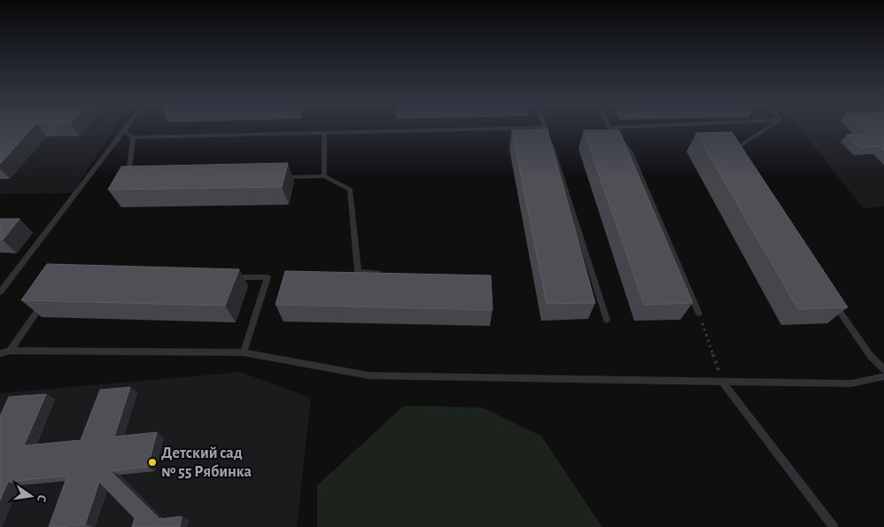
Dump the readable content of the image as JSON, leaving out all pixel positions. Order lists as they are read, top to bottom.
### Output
{
  "places": ["Детский сад № 55 Рябинка"],
  "north": "right"
}
